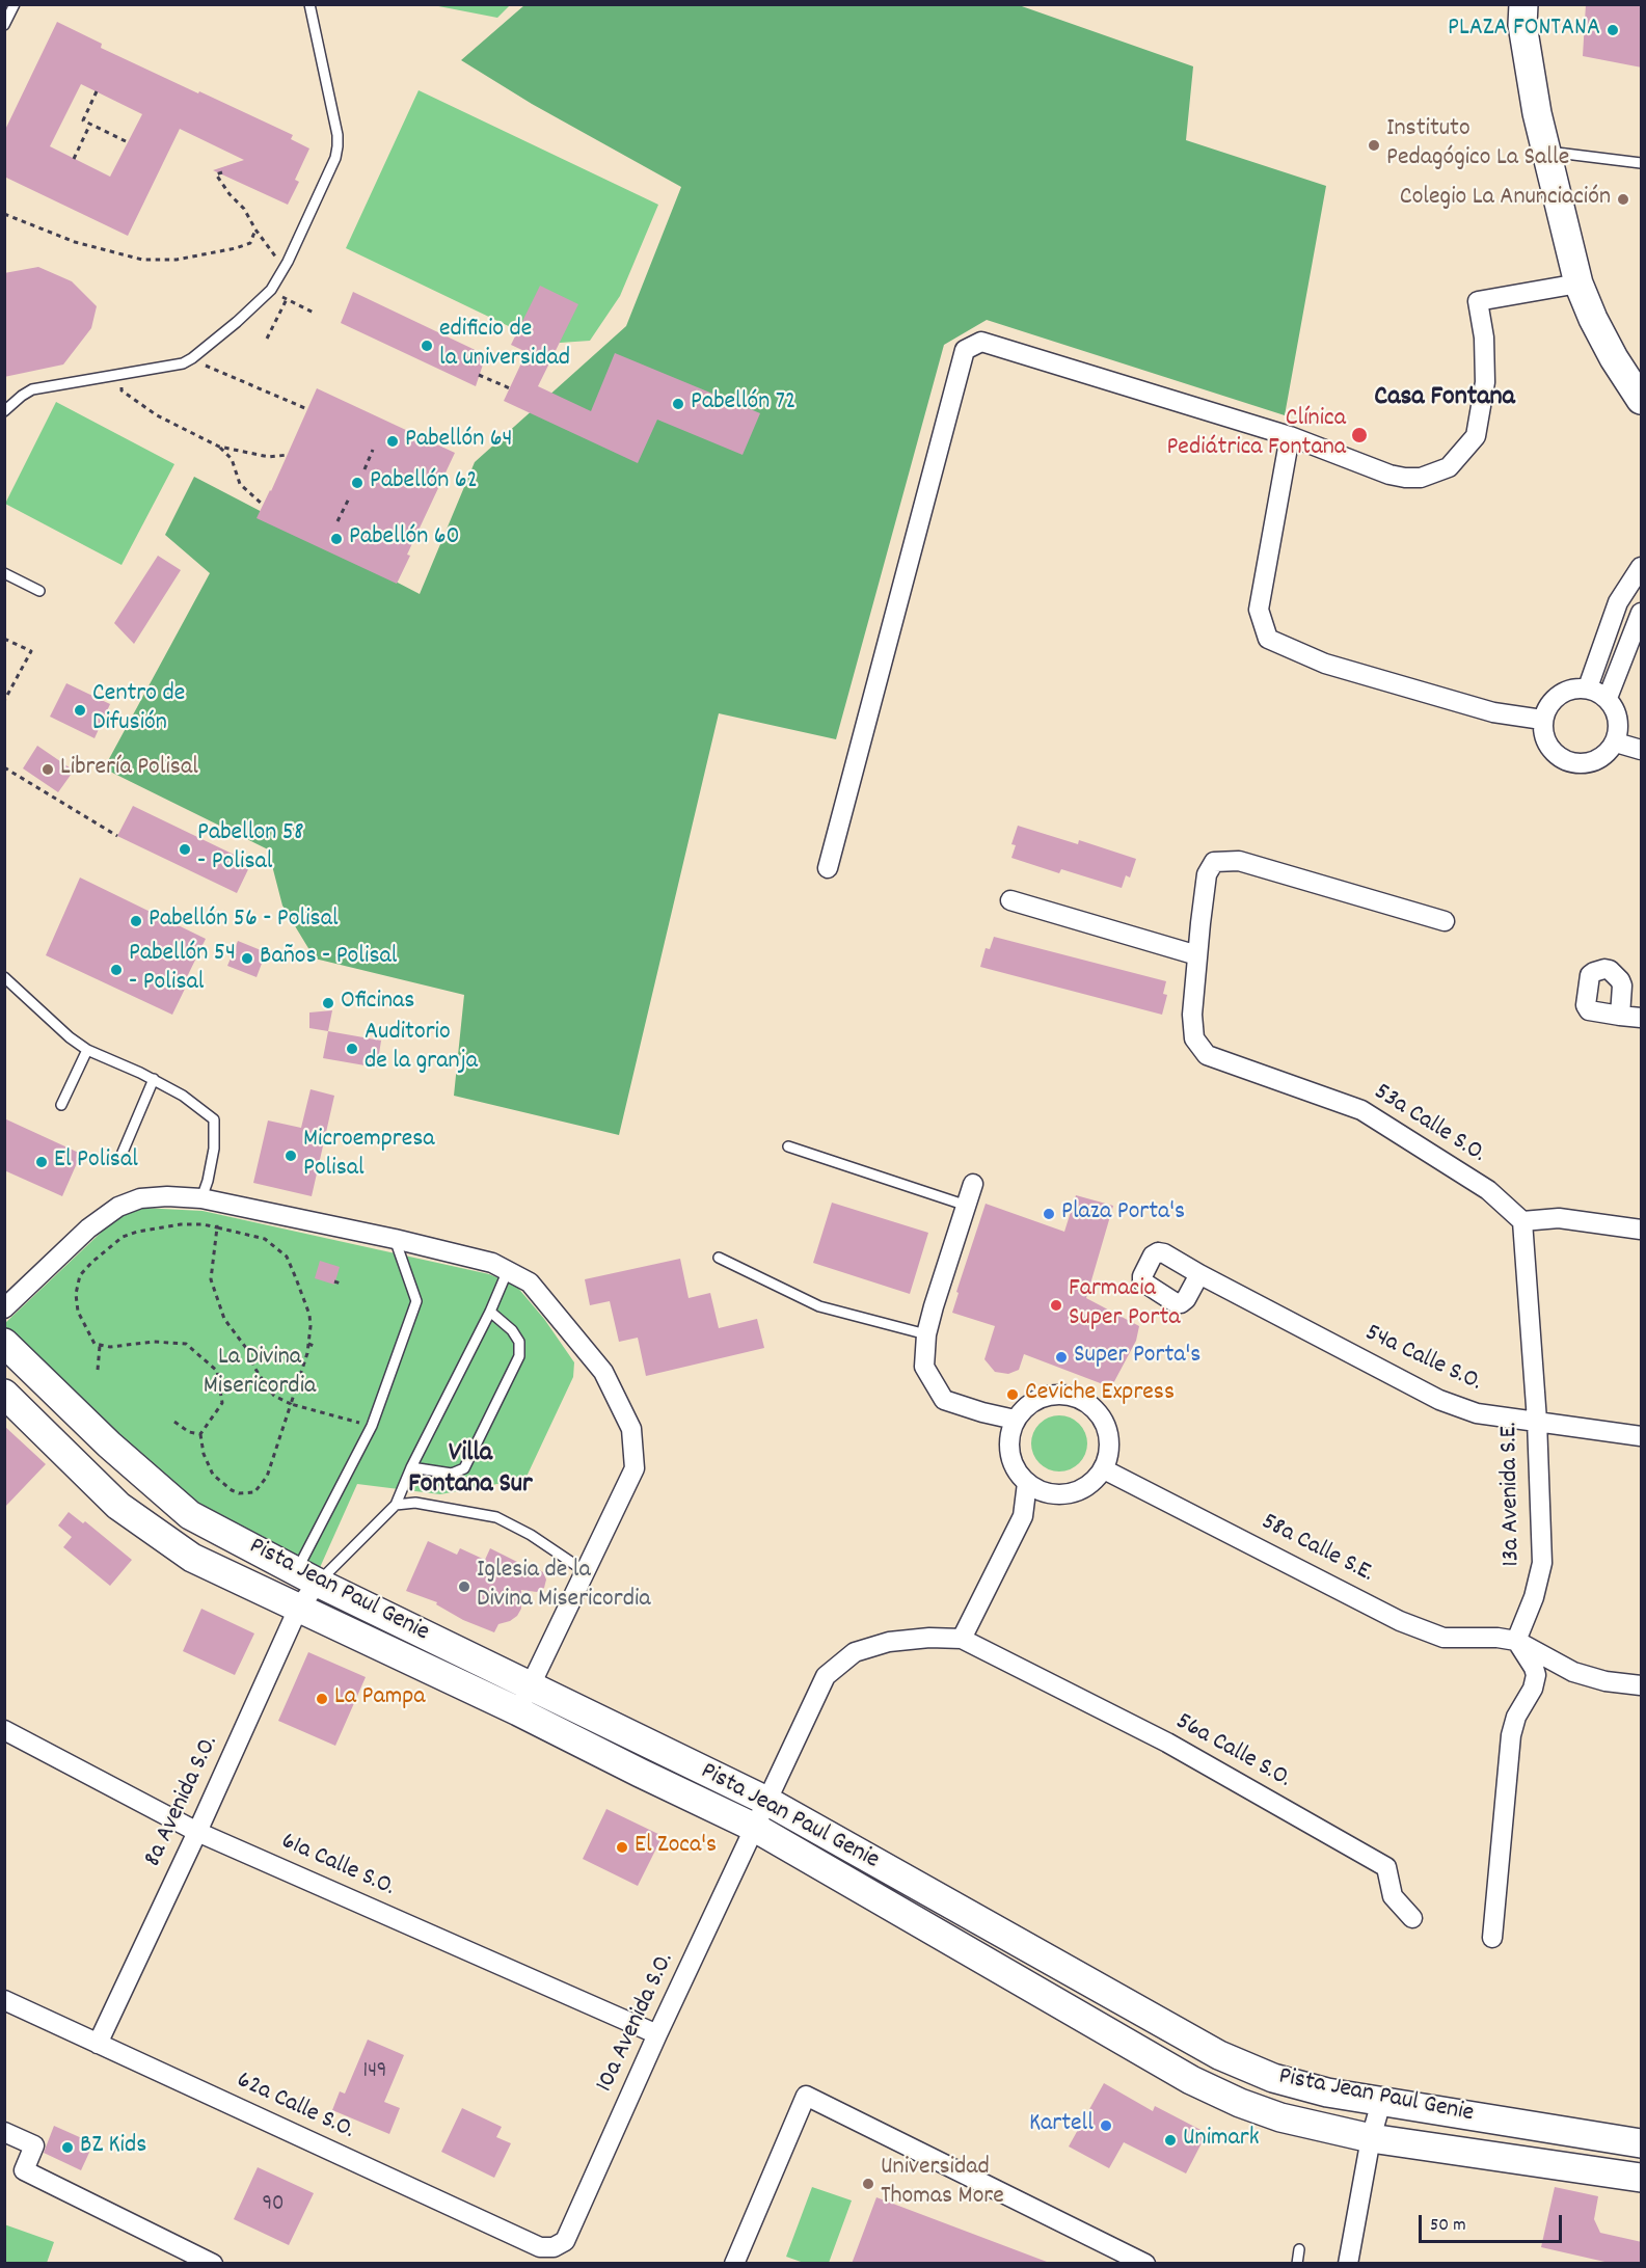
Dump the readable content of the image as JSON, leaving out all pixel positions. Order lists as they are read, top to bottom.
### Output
{
  "streets": {
    "main road": ["Pista Jean Paul Genie"],
    "street": [
      "53a Calle S.O.",
      "54a Calle S.O.",
      "13a Avenida S.E.",
      "58a Calle S.E.",
      "56a Calle S.O.",
      "8a Avenida S.O.",
      "61a Calle S.O.",
      "10a Avenida S.O.",
      "62a Calle S.O."
    ]
  },
  "crossings": [
    ["53a Calle S.O.", "13a Avenida S.E."],
    ["54a Calle S.O.", "13a Avenida S.E."],
    ["13a Avenida S.E.", "58a Calle S.E."],
    ["Pista Jean Paul Genie", "8a Avenida S.O."],
    ["Pista Jean Paul Genie", "10a Avenida S.O."],
    ["56a Calle S.O.", "10a Avenida S.O."],
    ["8a Avenida S.O.", "61a Calle S.O."],
    ["8a Avenida S.O.", "62a Calle S.O."],
    ["61a Calle S.O.", "10a Avenida S.O."],
    ["10a Avenida S.O.", "62a Calle S.O."]
  ],
  "districts": ["Casa Fontana", "Villa Fontana Sur"],
  "parks": ["La Divina Misericordia"],
  "places": [
    "PLAZA FONTANA",
    "Instituto Pedagógico La Salle",
    "Colegio La Anunciación",
    "edificio de la universidad",
    "Pabellón 72",
    "Clínica Pediátrica Fontana",
    "Pabellón 64",
    "Pabellón 62",
    "Pabellón 60",
    "Centro de Difusión",
    "Librería Polisal",
    "Pabellon 58 - Polisal",
    "Pabellón 56 - Polisal",
    "Baños - Polisal",
    "Pabellón 54 - Polisal",
    "Oficinas",
    "Auditorio de la granja",
    "Microempresa Polisal",
    "El Polisal",
    "Plaza Porta's",
    "Farmacia Super Porta",
    "Super Porta's",
    "Ceviche Express",
    "Iglesia de la Divina Misericordia",
    "La Pampa",
    "El Zoca's",
    "Kartell",
    "Unimark",
    "BZ Kids",
    "Universidad Thomas More"
  ],
  "house_numbers": ["149", "90"],
  "scale_bar": "50 m"
}
